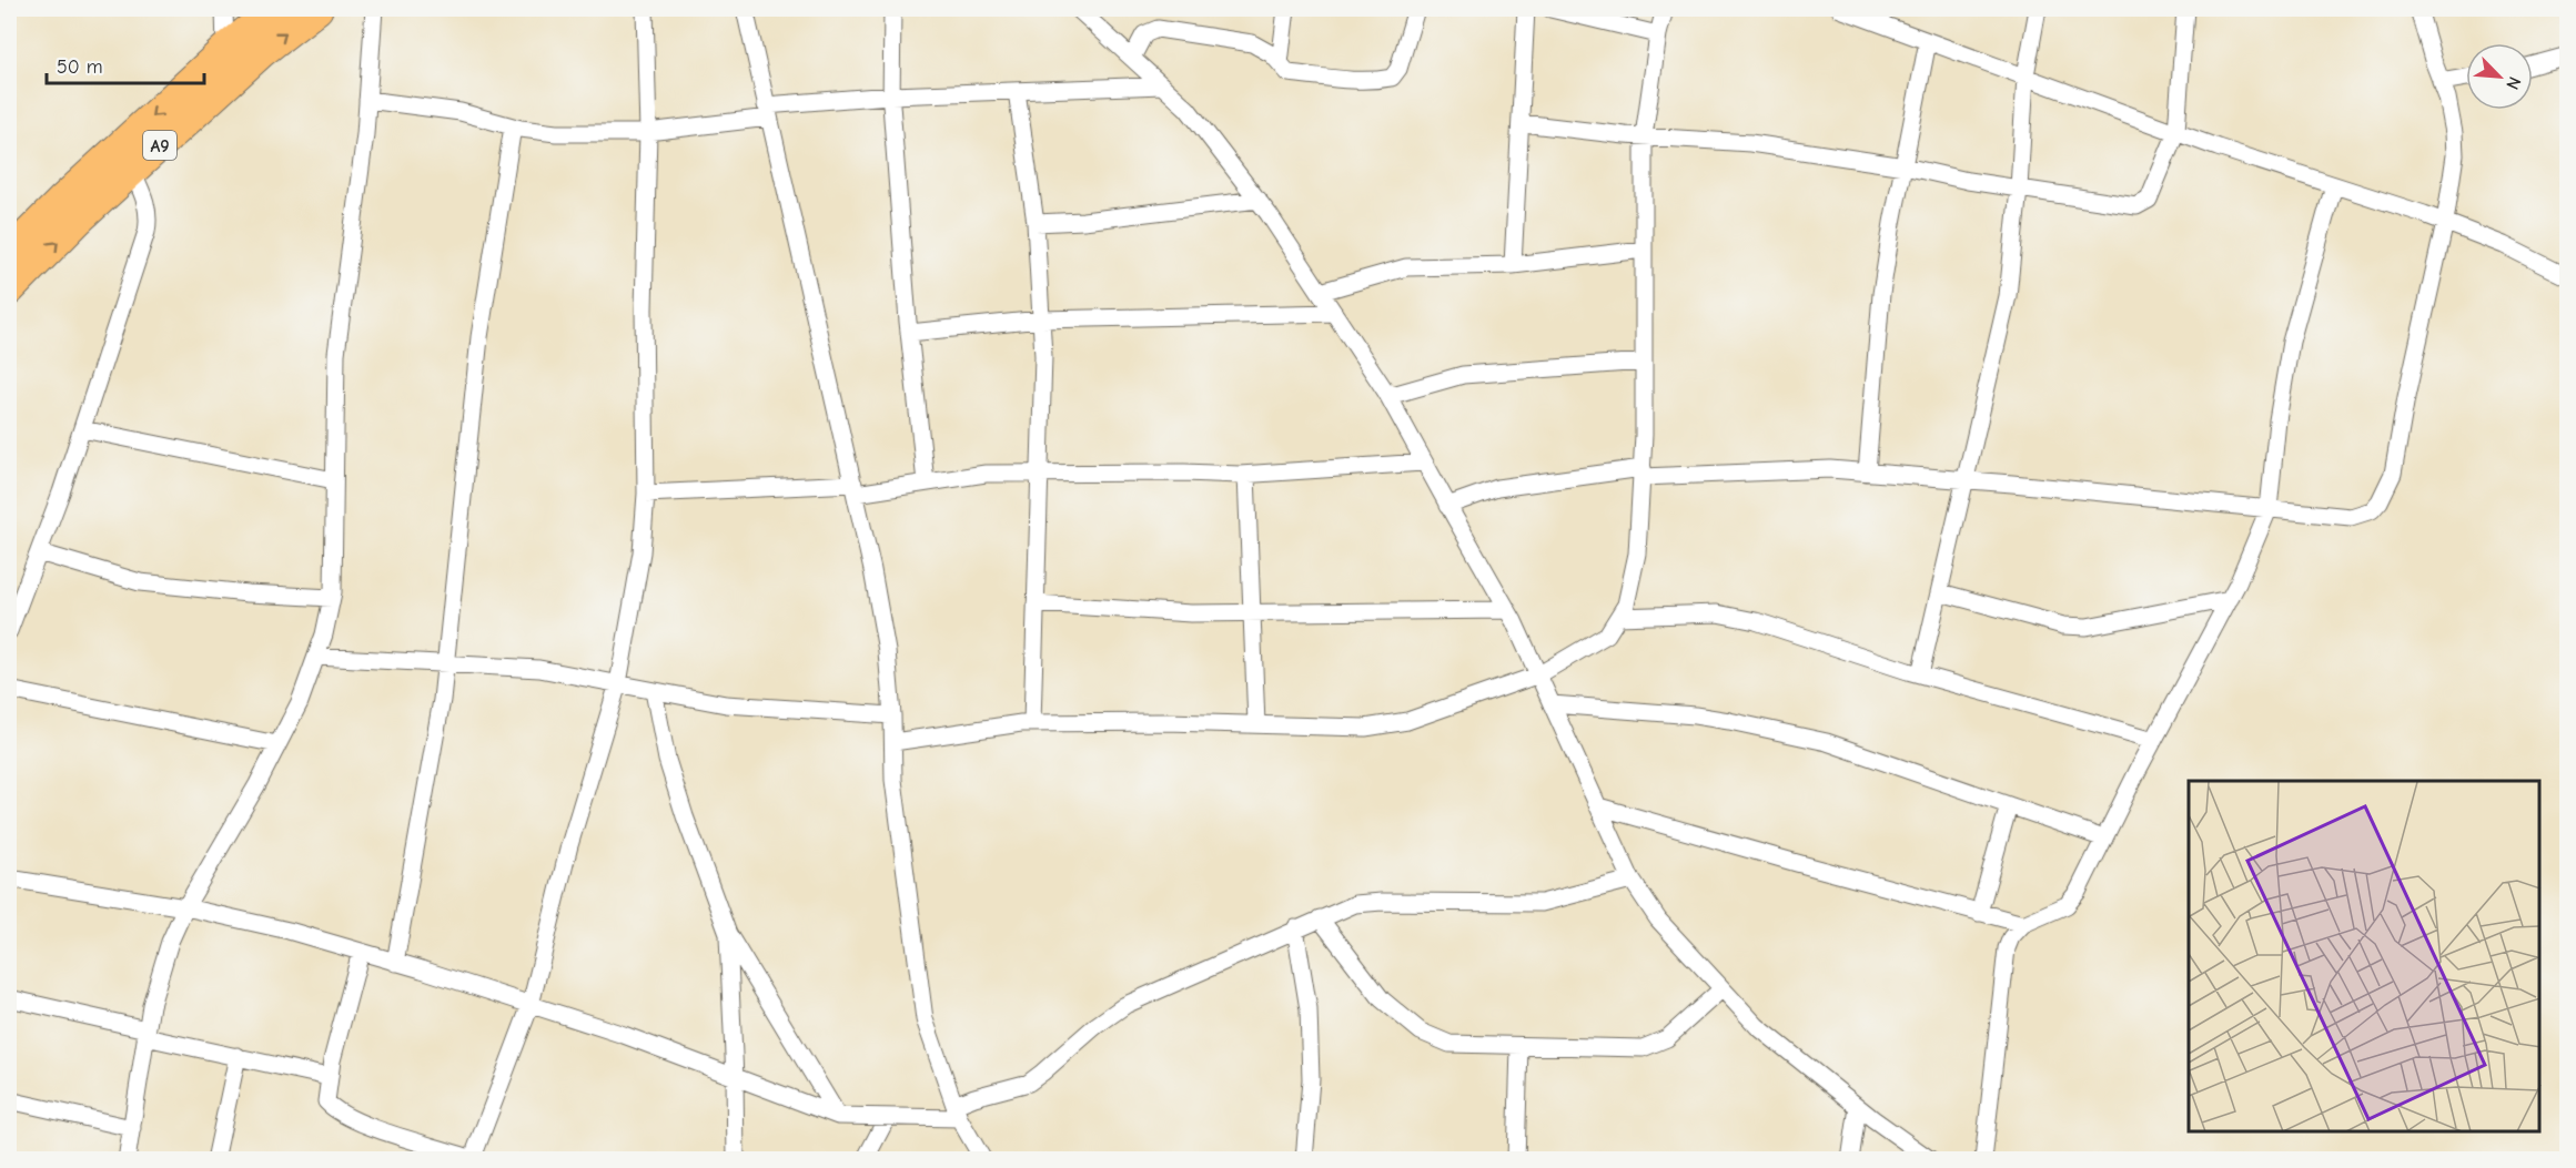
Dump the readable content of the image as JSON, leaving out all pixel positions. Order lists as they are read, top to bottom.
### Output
{
  "streets": {
    "highway": ["A9"]
  },
  "scale_bar": "50 m",
  "north": "bottom right"
}
